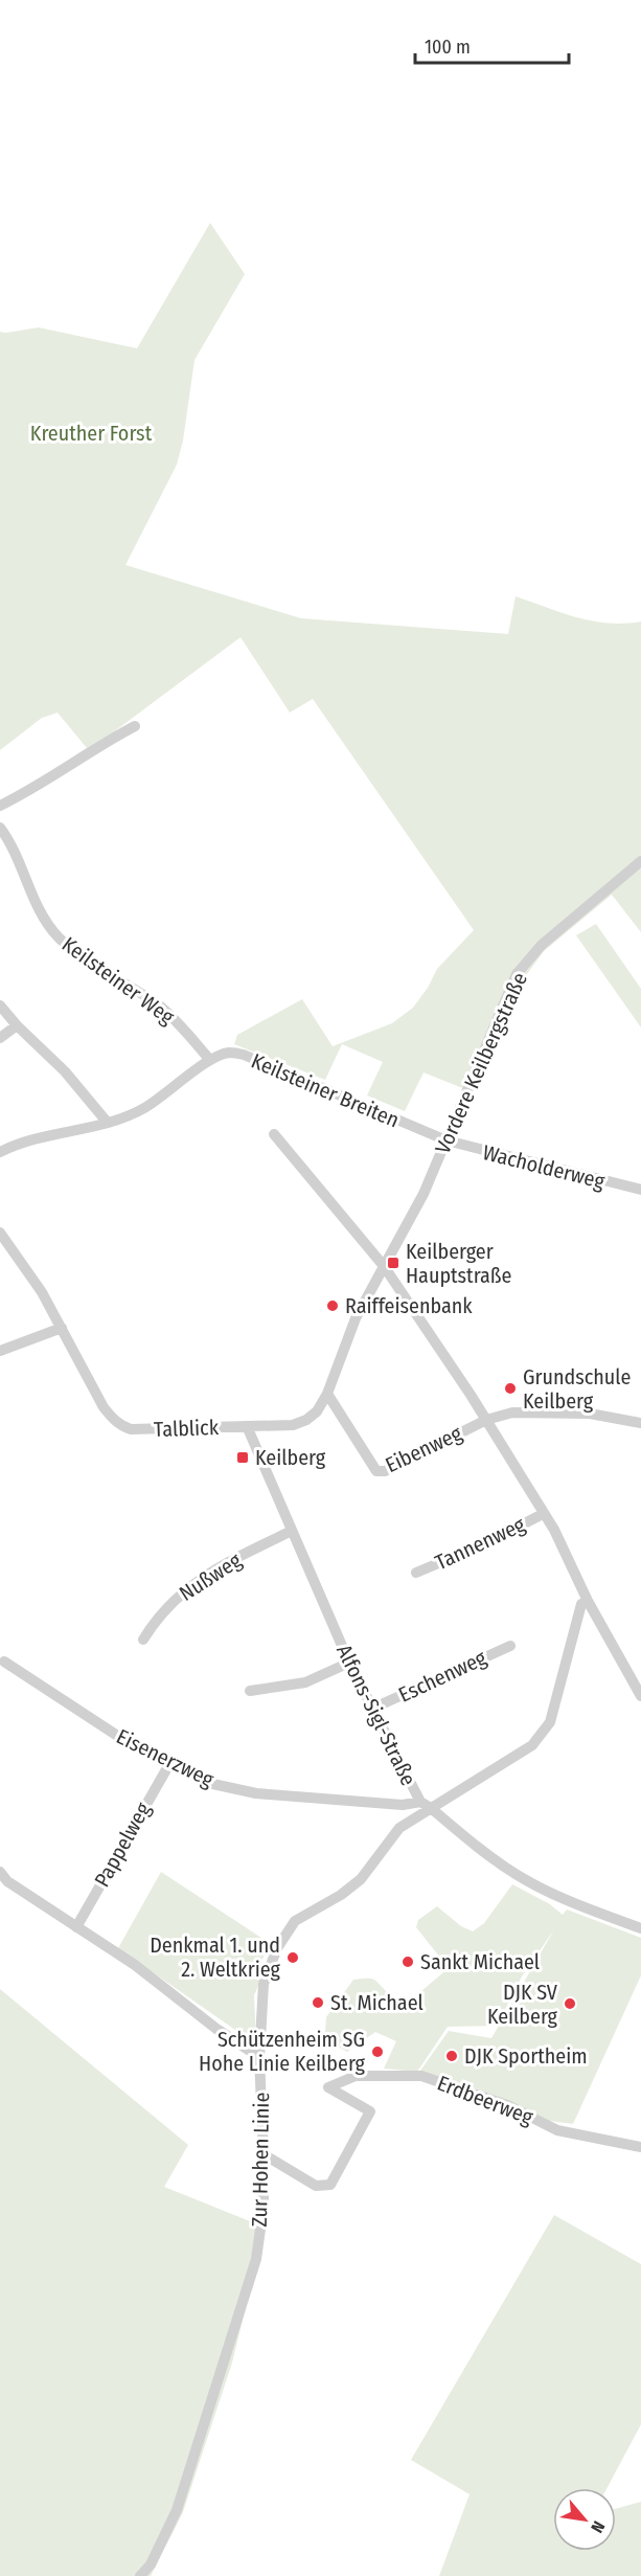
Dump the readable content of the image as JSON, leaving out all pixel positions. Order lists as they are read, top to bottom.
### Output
{
  "streets": {
    "street": [
      "Keilsteiner Weg",
      "Vordere Keilbergstraße",
      "Keilsteiner Breiten",
      "Wacholderweg",
      "Talblick",
      "Eibenweg",
      "Tannenweg",
      "Nußweg",
      "Eschenweg",
      "Alfons-Sigl-Straße",
      "Eisenerzweg",
      "Pappelweg",
      "Erdbeerweg",
      "Zur Hohen Linie"
    ]
  },
  "crossings": [
    ["Keilsteiner Weg", "Keilsteiner Breiten"],
    ["Vordere Keilbergstraße", "Keilsteiner Breiten"],
    ["Vordere Keilbergstraße", "Wacholderweg"],
    ["Vordere Keilbergstraße", "Talblick"],
    ["Keilsteiner Breiten", "Wacholderweg"],
    ["Talblick", "Eibenweg"],
    ["Talblick", "Alfons-Sigl-Straße"],
    ["Nußweg", "Alfons-Sigl-Straße"],
    ["Eschenweg", "Alfons-Sigl-Straße"],
    ["Alfons-Sigl-Straße", "Eisenerzweg"],
    ["Alfons-Sigl-Straße", "Zur Hohen Linie"],
    ["Eisenerzweg", "Pappelweg"],
    ["Erdbeerweg", "Zur Hohen Linie"]
  ],
  "parks": ["Kreuther Forst"],
  "places": {
    "transit": ["Keilberger Hauptstraße", "Keilberg"],
    "other": [
      "Raiffeisenbank",
      "Grundschule Keilberg",
      "Denkmal 1. und 2. Weltkrieg",
      "Sankt Michael",
      "St. Michael",
      "DJK SV Keilberg",
      "Schützenheim SG Hohe Linie Keilberg",
      "DJK Sportheim"
    ]
  },
  "scale_bar": "100 m",
  "north": "bottom right"
}
